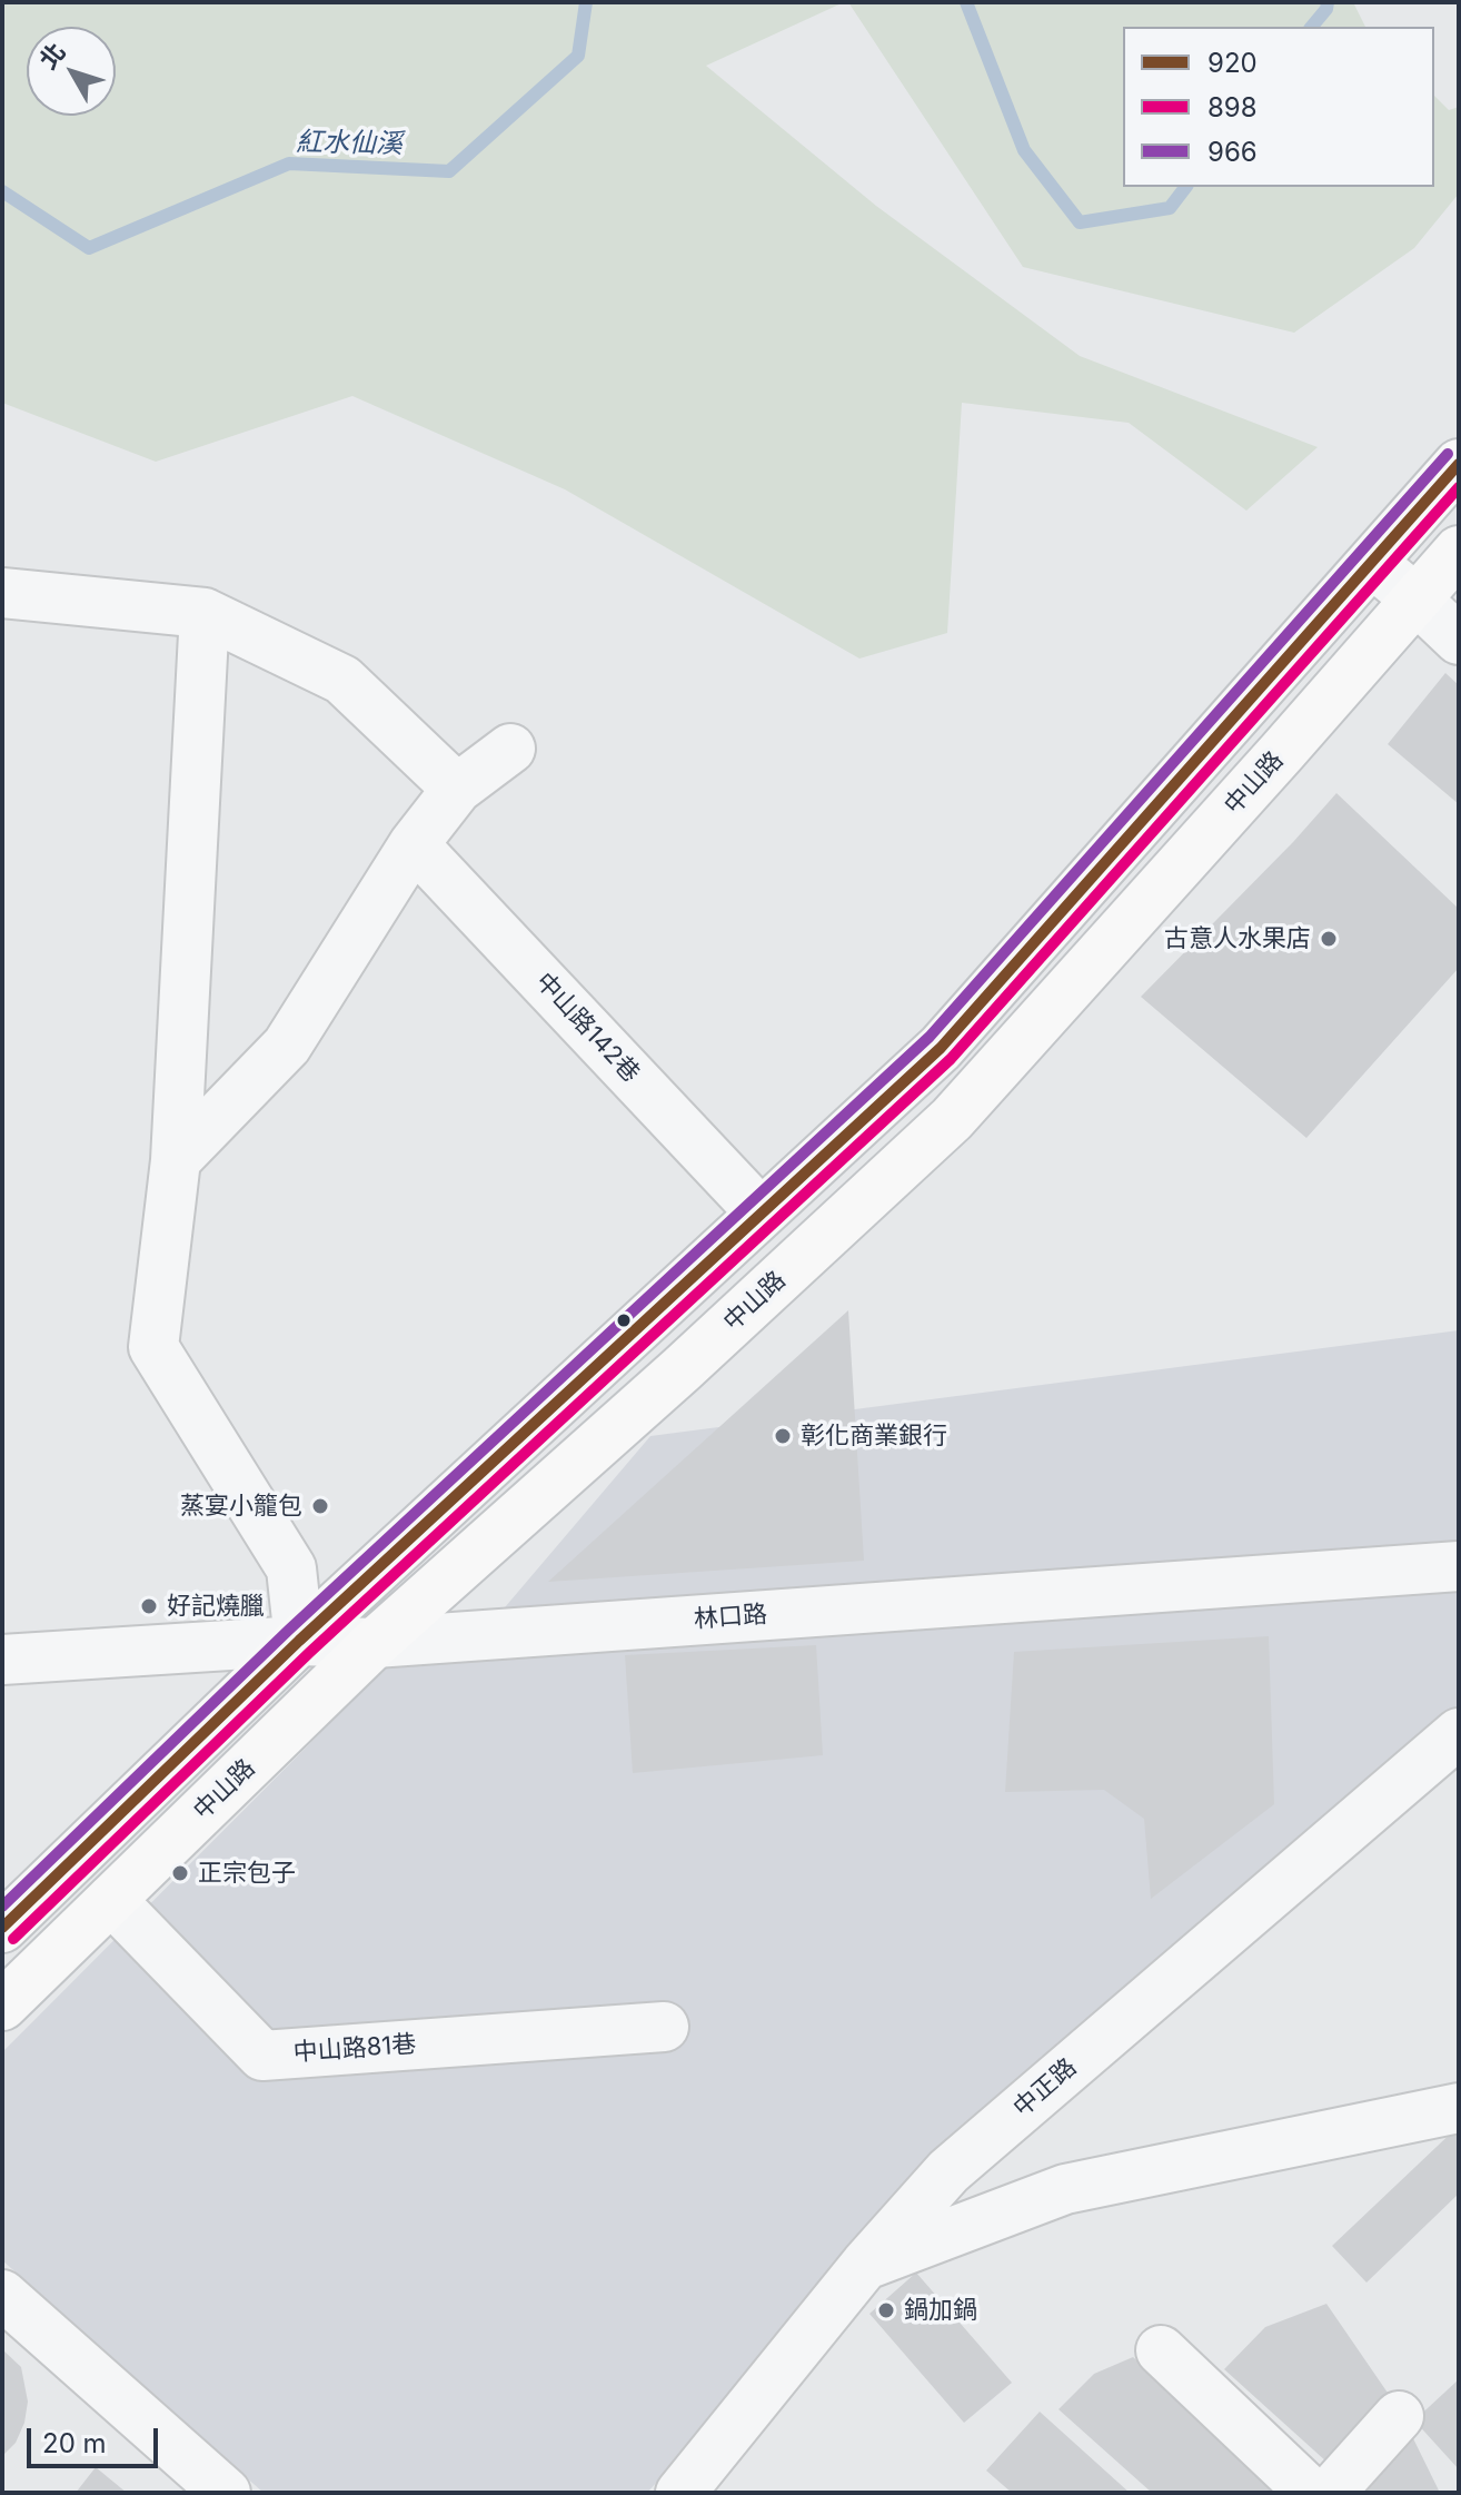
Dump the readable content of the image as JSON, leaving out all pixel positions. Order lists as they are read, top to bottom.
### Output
{
  "streets": {
    "main road": ["中山路"],
    "street": [
      "中山路142巷",
      "林口路",
      "中山路81巷",
      "中正路"
    ]
  },
  "crossings": [
    ["中山路", "林口路"],
    ["中山路", "中山路81巷"]
  ],
  "water": ["紅水仙溪"],
  "places": [
    "古意人水果店",
    "彰化商業銀行",
    "蒸宴小籠包",
    "好記燒臘",
    "正宗包子",
    "鍋加鍋"
  ],
  "lines": ["transit line 966", "transit line 920", "transit line 898"],
  "legend": ["920", "898", "966"],
  "scale_bar": "20 m",
  "north": "top left"
}
